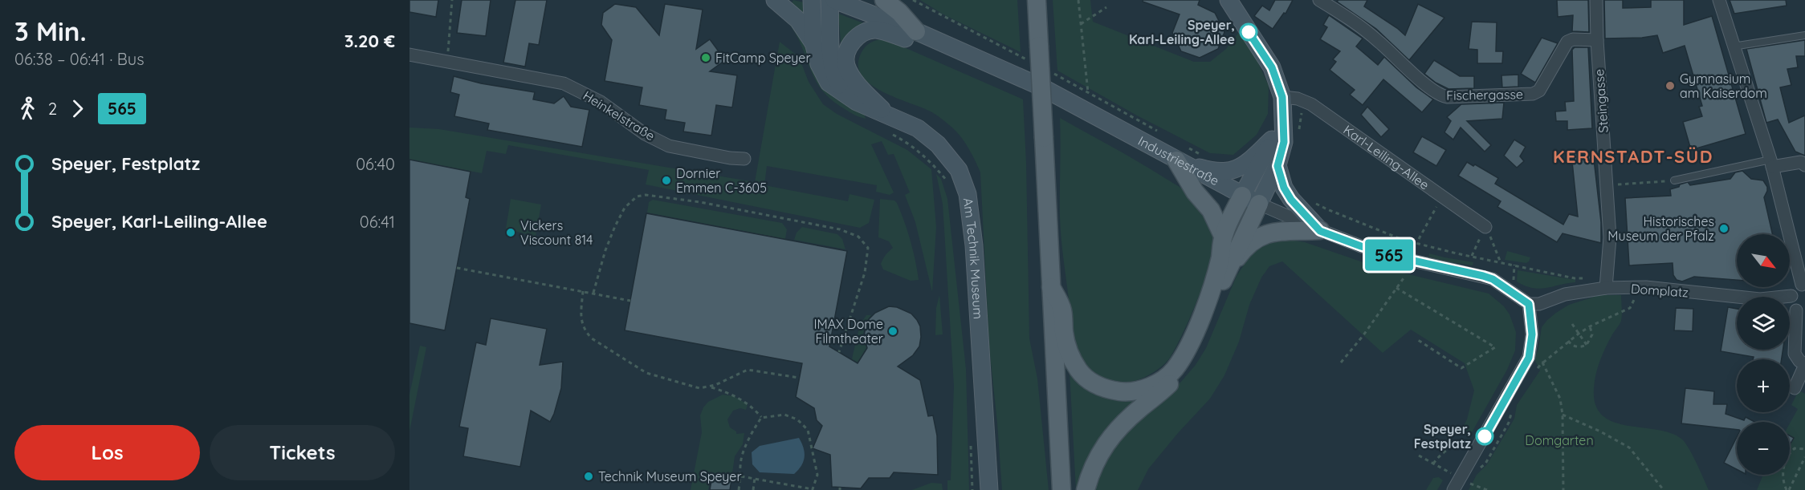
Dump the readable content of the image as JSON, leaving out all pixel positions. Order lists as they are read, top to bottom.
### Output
{
  "streets": {
    "street": [
      "Fischergasse",
      "Steingasse",
      "Heinkelstraße",
      "Karl-Leiling-Allee",
      "Industriestraße",
      "Am Technik Museum",
      "Domplatz"
    ]
  },
  "crossings": [
    ["Fischergasse", "Steingasse"],
    ["Steingasse", "Domplatz"],
    ["Industriestraße", "Domplatz"]
  ],
  "districts": ["KERNSTADT-SÜD"],
  "parks": ["Domgarten"],
  "places": [
    "Speyer, Karl-Leiling-Allee",
    "FitCamp Speyer",
    "Gymnasium am Kaiserdom",
    "Dornier Emmen C-3605",
    "Historisches Museum der Pfalz",
    "Vickers Viscount 814",
    "IMAX Dome Filmtheater",
    "Speyer, Festplatz",
    "Technik Museum Speyer"
  ],
  "lines": ["bus line 565"],
  "north": "bottom right",
  "page": {
    "heading": ["3 Min.", "06:38 – 06:41 · Bus", "3.20 €"],
    "on_map": "565",
    "legs": ["2", "565"],
    "list": [
      {
        "name": "Speyer, Festplatz",
        "value": "06:40"
      },
      {
        "name": "Speyer, Karl-Leiling-Allee",
        "value": "06:41"
      }
    ],
    "map_buttons": ["+", "−"],
    "buttons": ["Los", "Tickets"]
  }
}
